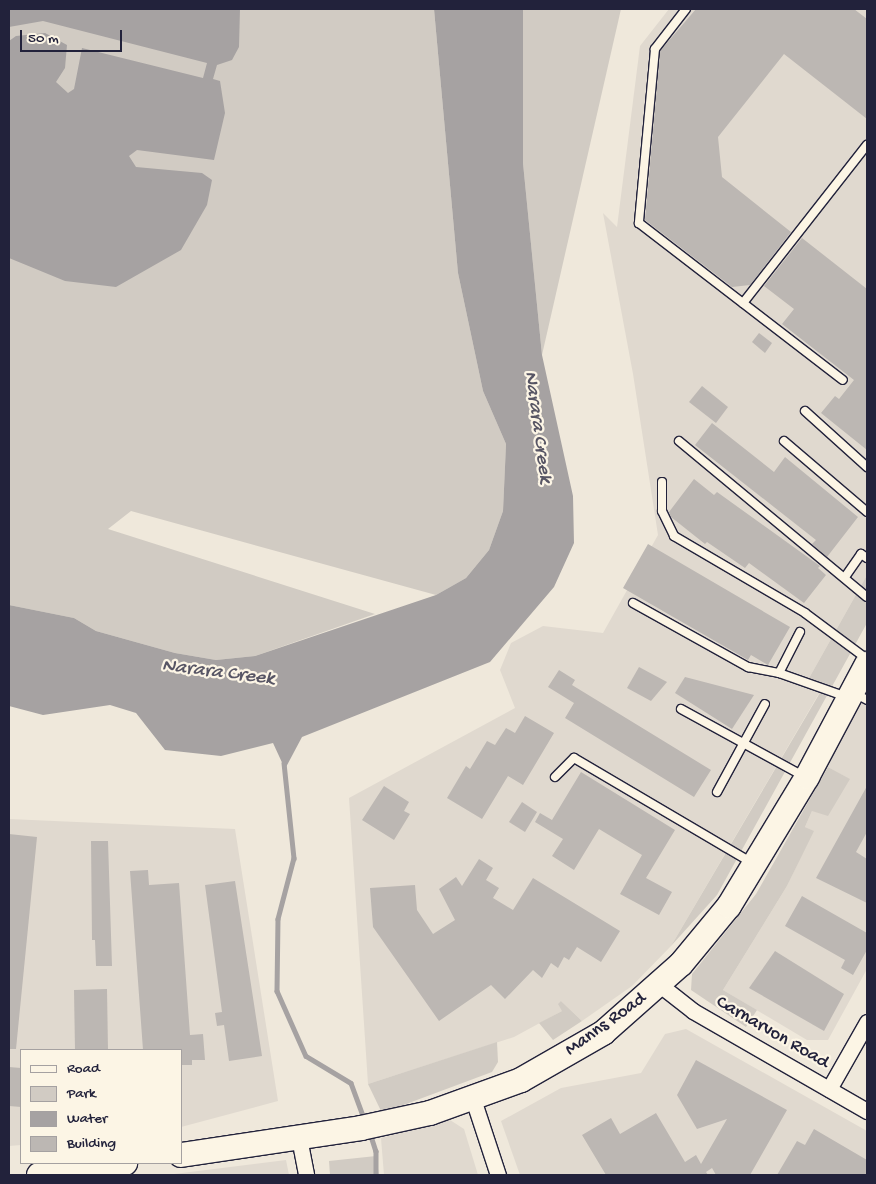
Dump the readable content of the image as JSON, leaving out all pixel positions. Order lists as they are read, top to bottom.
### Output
{
  "streets": {
    "main road": ["Manns Road"],
    "street": ["Carnarvon Road"]
  },
  "crossings": [
    ["Manns Road", "Carnarvon Road"]
  ],
  "water": ["Narara Creek"],
  "legend": [
    "Road",
    "Park",
    "Water",
    "Building"
  ],
  "scale_bar": "50 m"
}
